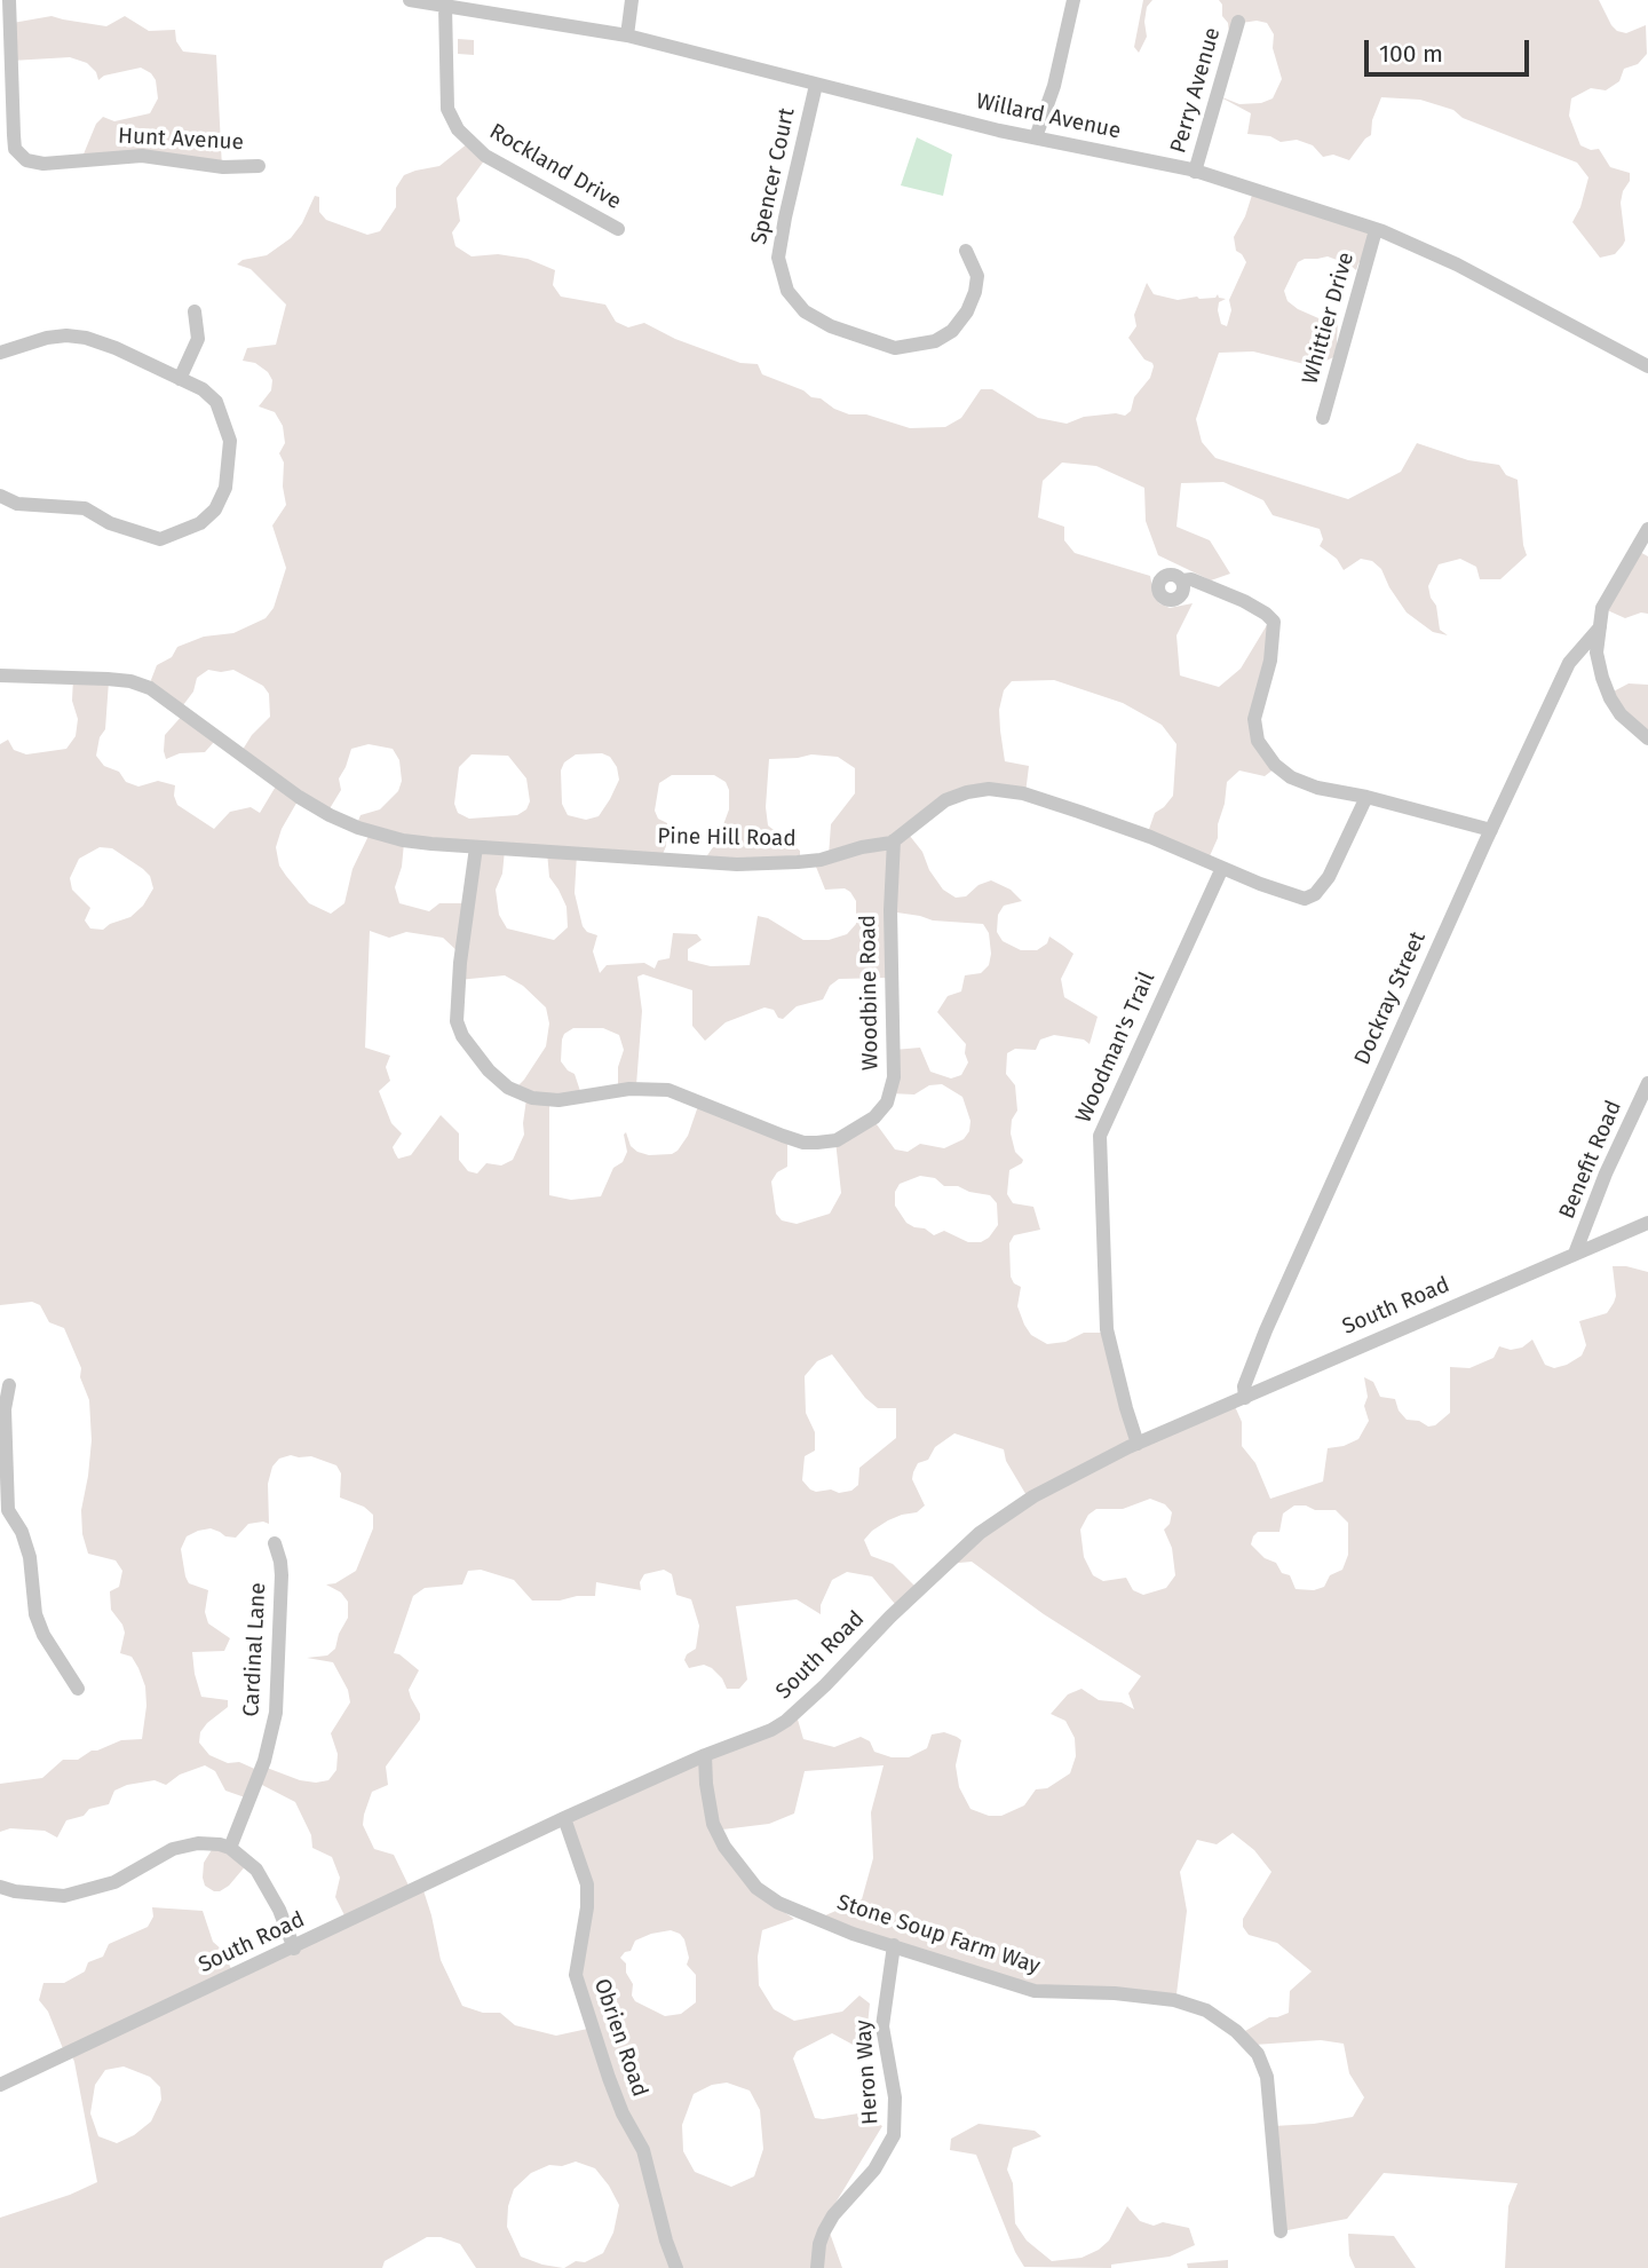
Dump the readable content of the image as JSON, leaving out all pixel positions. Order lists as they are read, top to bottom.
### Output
{
  "streets": {
    "street": [
      "Perry Avenue",
      "Willard Avenue",
      "Hunt Avenue",
      "Rockland Drive",
      "Spencer Court",
      "Whittier Drive",
      "Pine Hill Road",
      "Woodbine Road",
      "Dockray Street",
      "Woodman's Trail",
      "Benefit Road",
      "South Road",
      "Cardinal Lane",
      "Stone Soup Farm Way",
      "Obrien Road",
      "Heron Way"
    ]
  },
  "crossings": [
    ["Perry Avenue", "Willard Avenue"],
    ["Willard Avenue", "Rockland Drive"],
    ["Willard Avenue", "Spencer Court"],
    ["Willard Avenue", "Whittier Drive"],
    ["Pine Hill Road", "Woodbine Road"],
    ["Pine Hill Road", "Woodman's Trail"],
    ["Dockray Street", "South Road"],
    ["Woodman's Trail", "South Road"],
    ["Benefit Road", "South Road"],
    ["South Road", "Stone Soup Farm Way"],
    ["South Road", "Obrien Road"],
    ["Stone Soup Farm Way", "Heron Way"]
  ],
  "scale_bar": "100 m"
}
